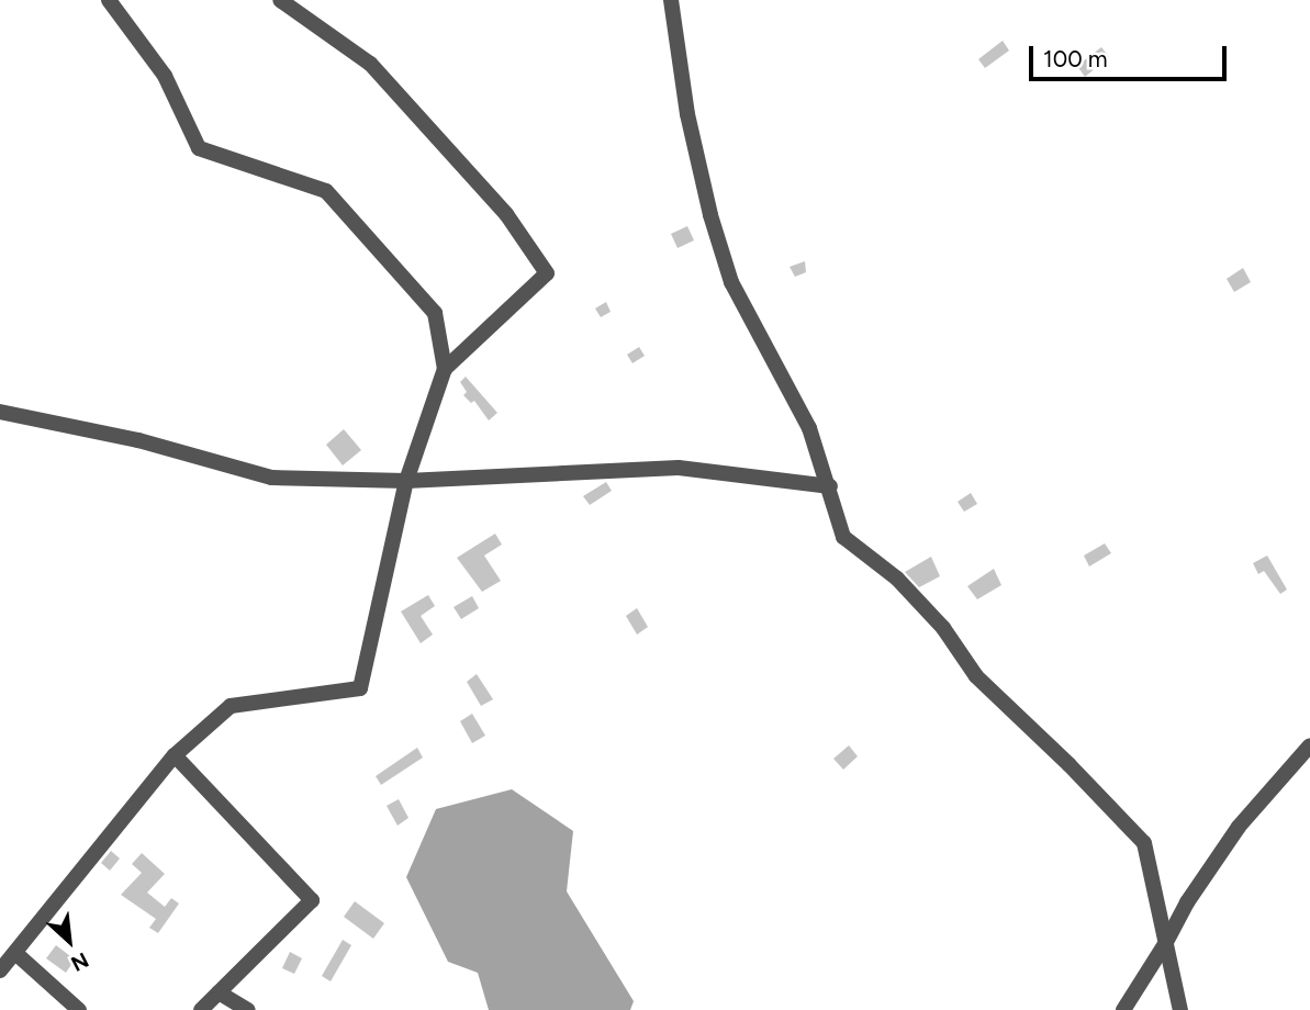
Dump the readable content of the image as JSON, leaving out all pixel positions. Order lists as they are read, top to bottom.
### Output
{
  "scale_bar": "100 m",
  "north": "bottom right"
}
